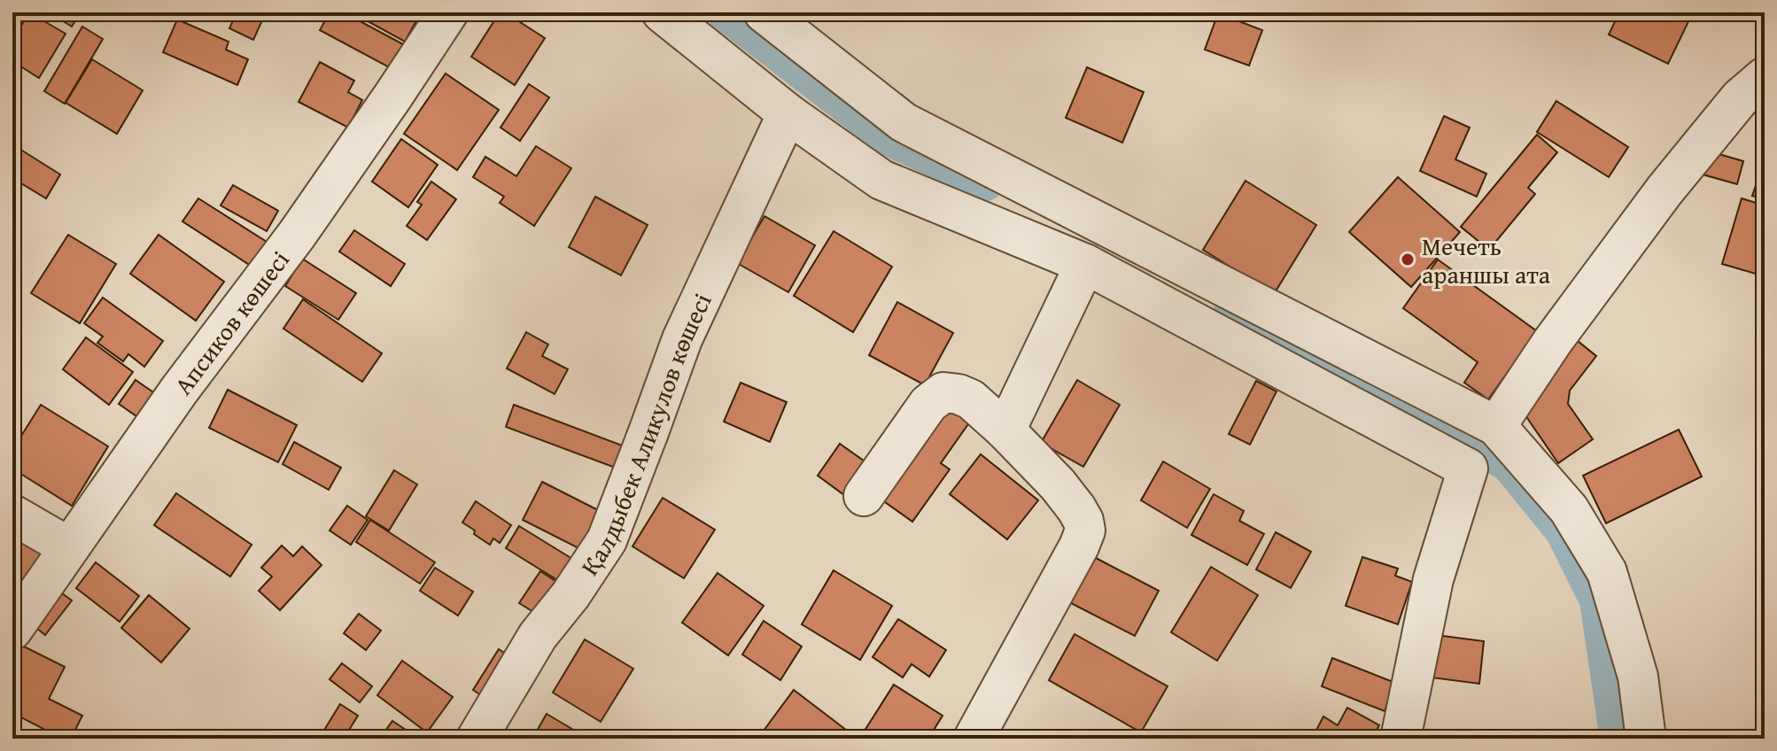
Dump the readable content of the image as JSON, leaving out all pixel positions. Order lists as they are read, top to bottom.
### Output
{
  "streets": {
    "street": ["Апсиков көшесі", "Қалдыбек Аликулов көшесі"]
  },
  "places": ["Мечеть араншы ата"]
}
